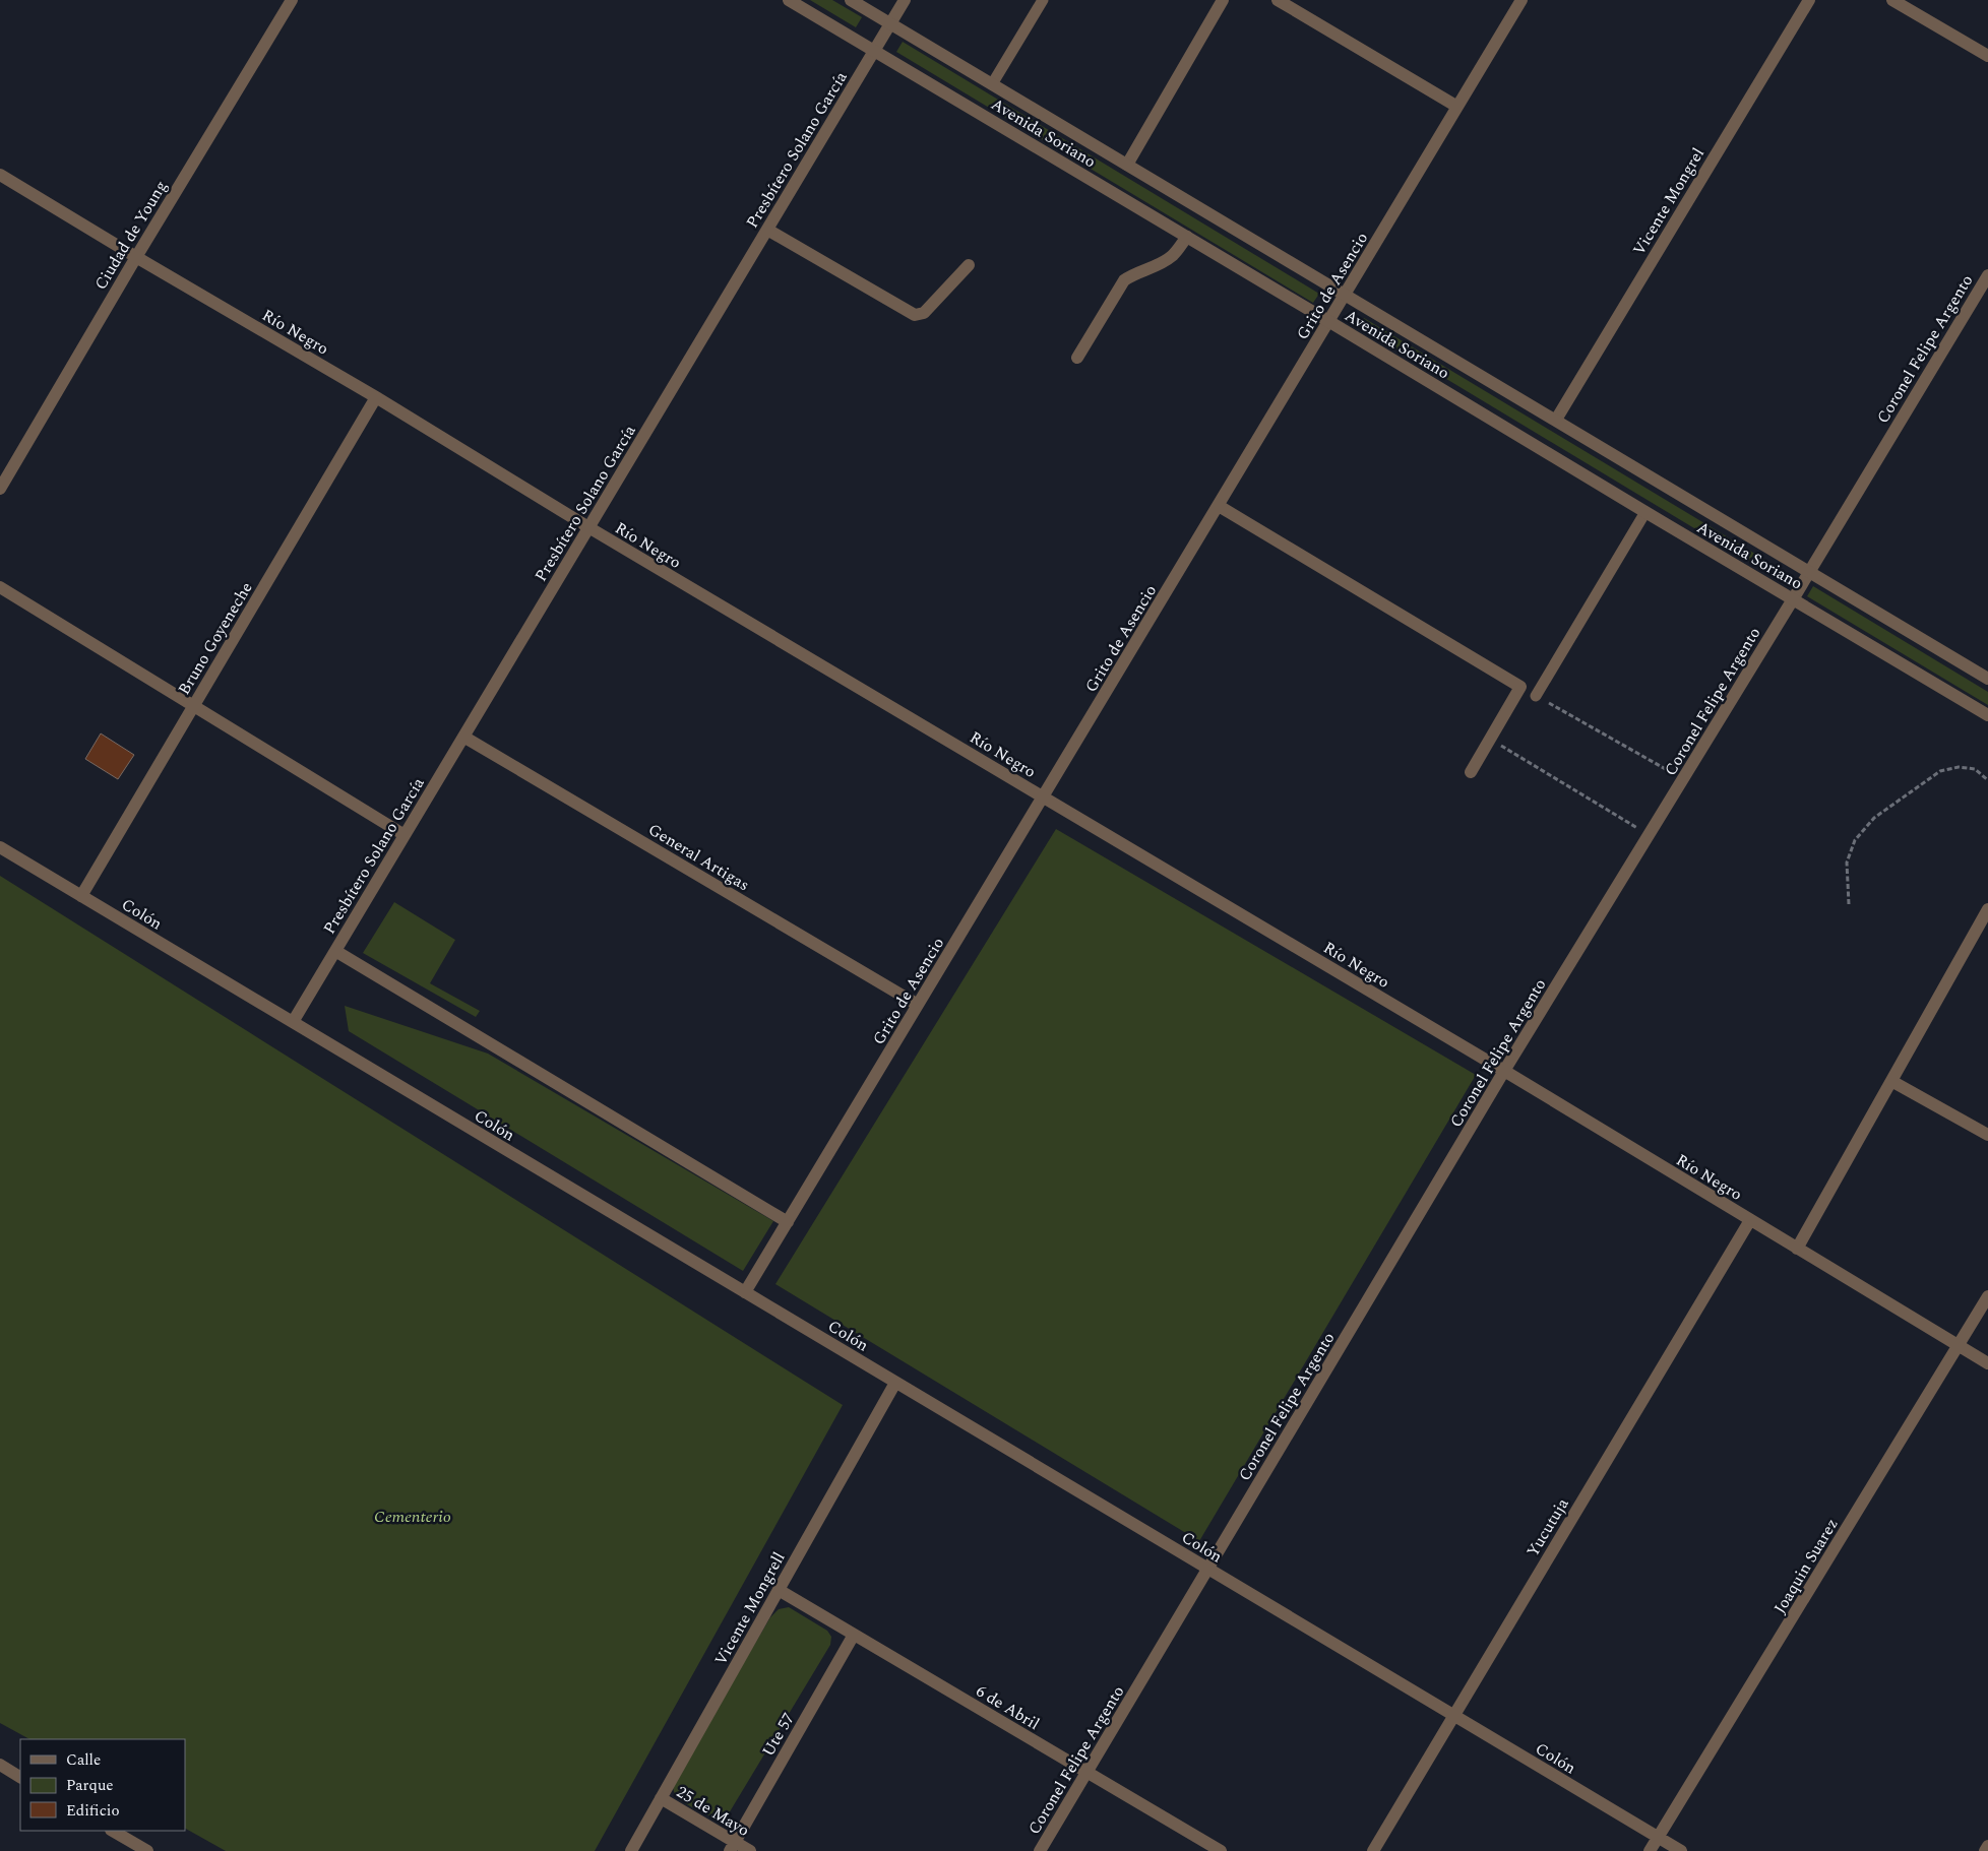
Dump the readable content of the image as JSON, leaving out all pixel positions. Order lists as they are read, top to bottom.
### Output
{
  "streets": {
    "street": [
      "Avenida Soriano",
      "Presbítero Solano García",
      "Vicente Mongrel",
      "Ciudad de Young",
      "Grito de Asencio",
      "Río Negro",
      "Coronel Felipe Argento",
      "Bruno Goyeneche",
      "General Artigas",
      "Colón",
      "Yucutuja",
      "Joaquin Suarez",
      "Vicente Mongrell",
      "6 de Abril",
      "Ute 57",
      "25 de Mayo"
    ]
  },
  "crossings": [
    ["Avenida Soriano", "Presbítero Solano García"],
    ["Avenida Soriano", "Vicente Mongrel"],
    ["Avenida Soriano", "Grito de Asencio"],
    ["Avenida Soriano", "Coronel Felipe Argento"],
    ["Presbítero Solano García", "Río Negro"],
    ["Presbítero Solano García", "General Artigas"],
    ["Presbítero Solano García", "Colón"],
    ["Ciudad de Young", "Río Negro"],
    ["Grito de Asencio", "Río Negro"],
    ["Grito de Asencio", "General Artigas"],
    ["Grito de Asencio", "Colón"],
    ["Río Negro", "Coronel Felipe Argento"],
    ["Río Negro", "Bruno Goyeneche"],
    ["Río Negro", "Yucutuja"],
    ["Río Negro", "Joaquin Suarez"],
    ["Coronel Felipe Argento", "Colón"],
    ["Coronel Felipe Argento", "6 de Abril"],
    ["Bruno Goyeneche", "Colón"],
    ["Colón", "Yucutuja"],
    ["Colón", "Joaquin Suarez"],
    ["Colón", "Vicente Mongrell"],
    ["Vicente Mongrell", "6 de Abril"],
    ["Vicente Mongrell", "25 de Mayo"],
    ["6 de Abril", "Ute 57"],
    ["Ute 57", "25 de Mayo"]
  ],
  "parks": ["Cementerio"],
  "legend": ["Calle", "Parque", "Edificio"]
}
